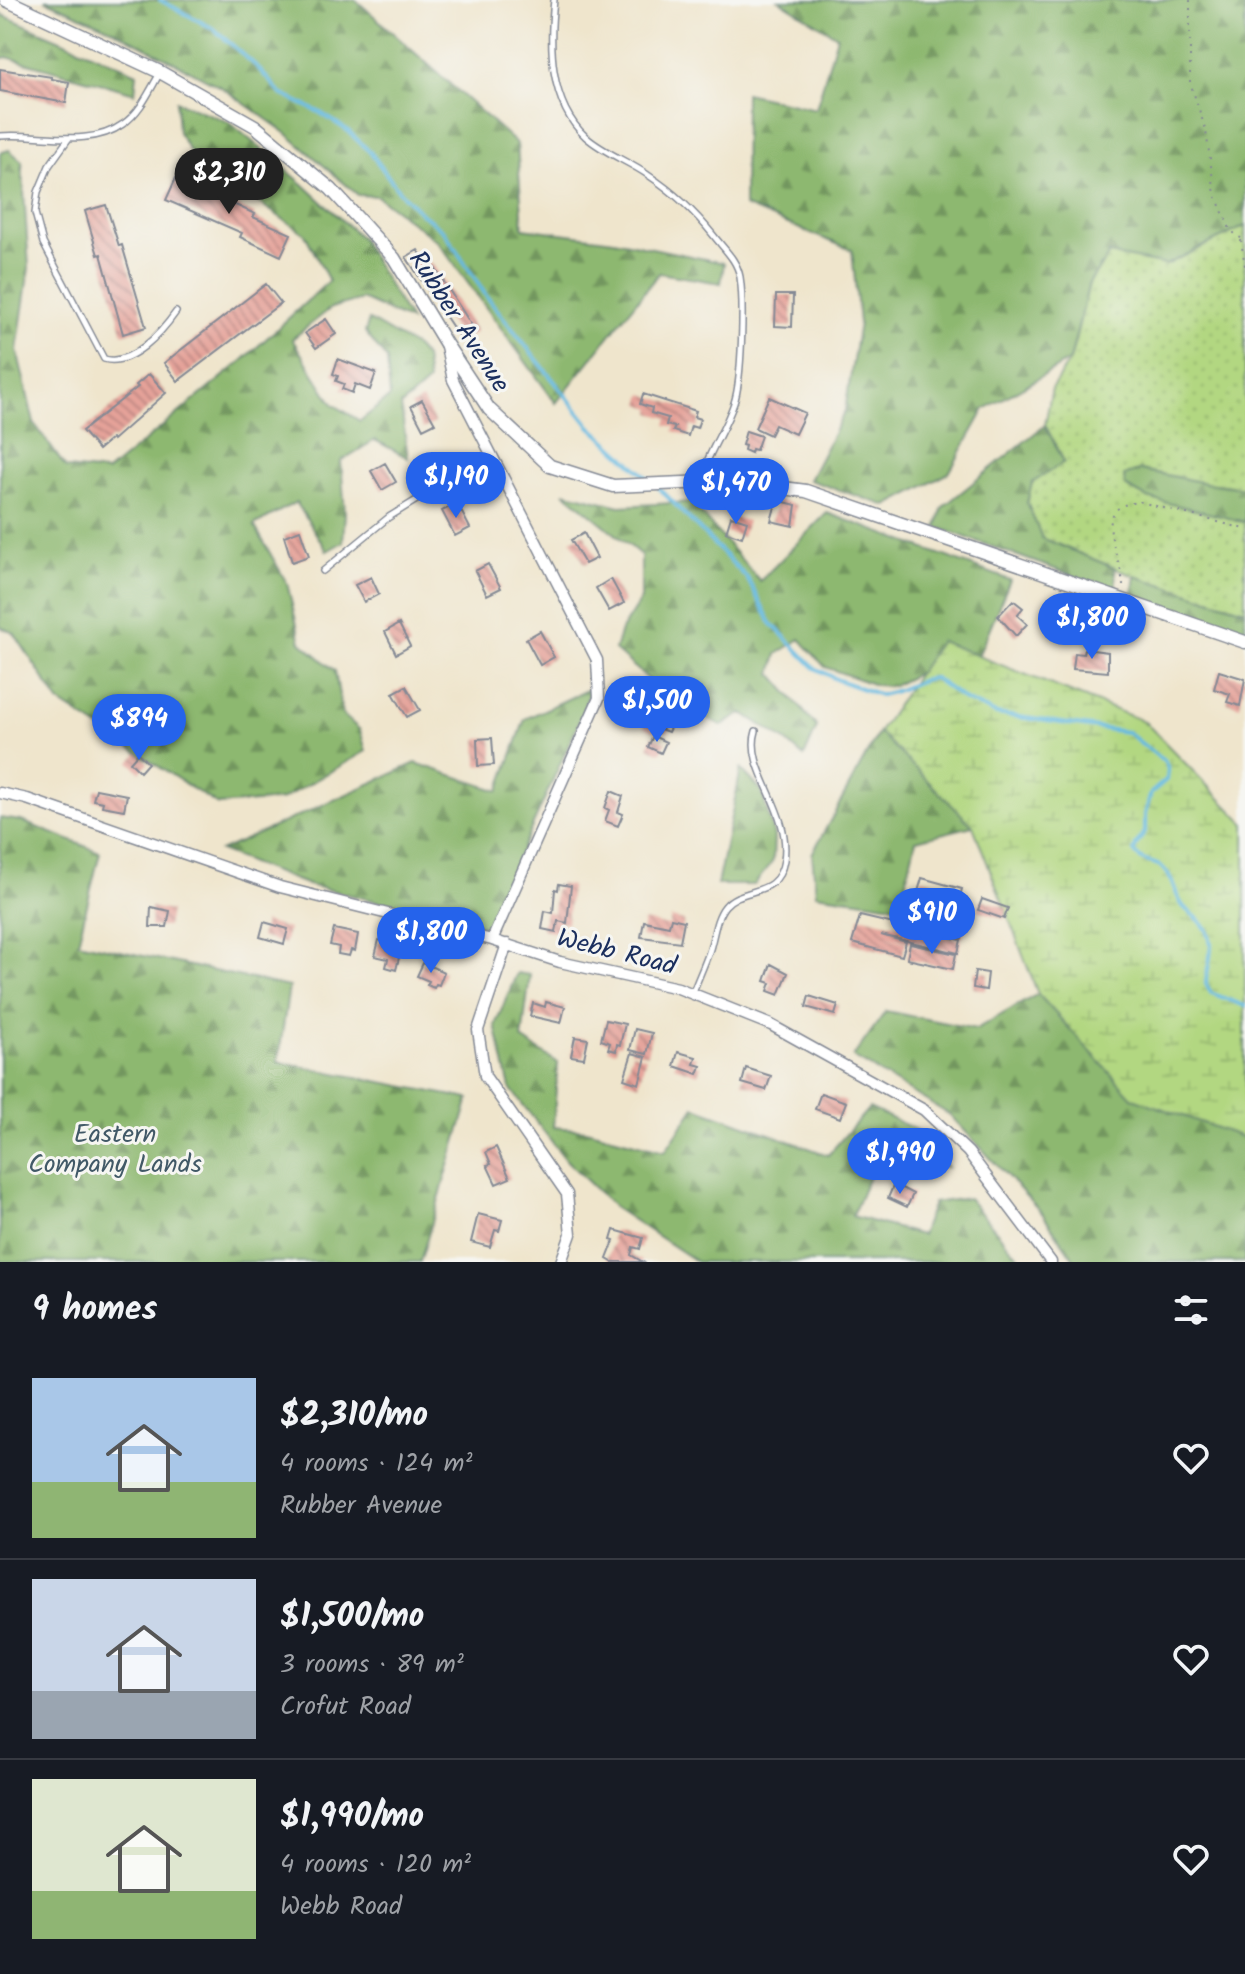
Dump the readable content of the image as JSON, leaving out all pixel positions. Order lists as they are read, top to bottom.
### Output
{
  "streets": {
    "street": ["Rubber Avenue", "Webb Road"]
  },
  "parks": ["Eastern Company Lands"],
  "page": {
    "price": [
      "$2,310",
      "$1,190",
      "$1,470",
      "$1,800",
      "$1,500",
      "$894",
      "$910",
      "$1,800",
      "$1,990"
    ],
    "heading": "9 homes",
    "list": [
      {
        "name": "$2,310/mo",
        "note": "4 rooms · 124 m² · Rubber Avenue"
      },
      {
        "name": "$1,500/mo",
        "note": "3 rooms · 89 m² · Crofut Road"
      },
      {
        "name": "$1,990/mo",
        "note": "4 rooms · 120 m² · Webb Road"
      }
    ]
  }
}
